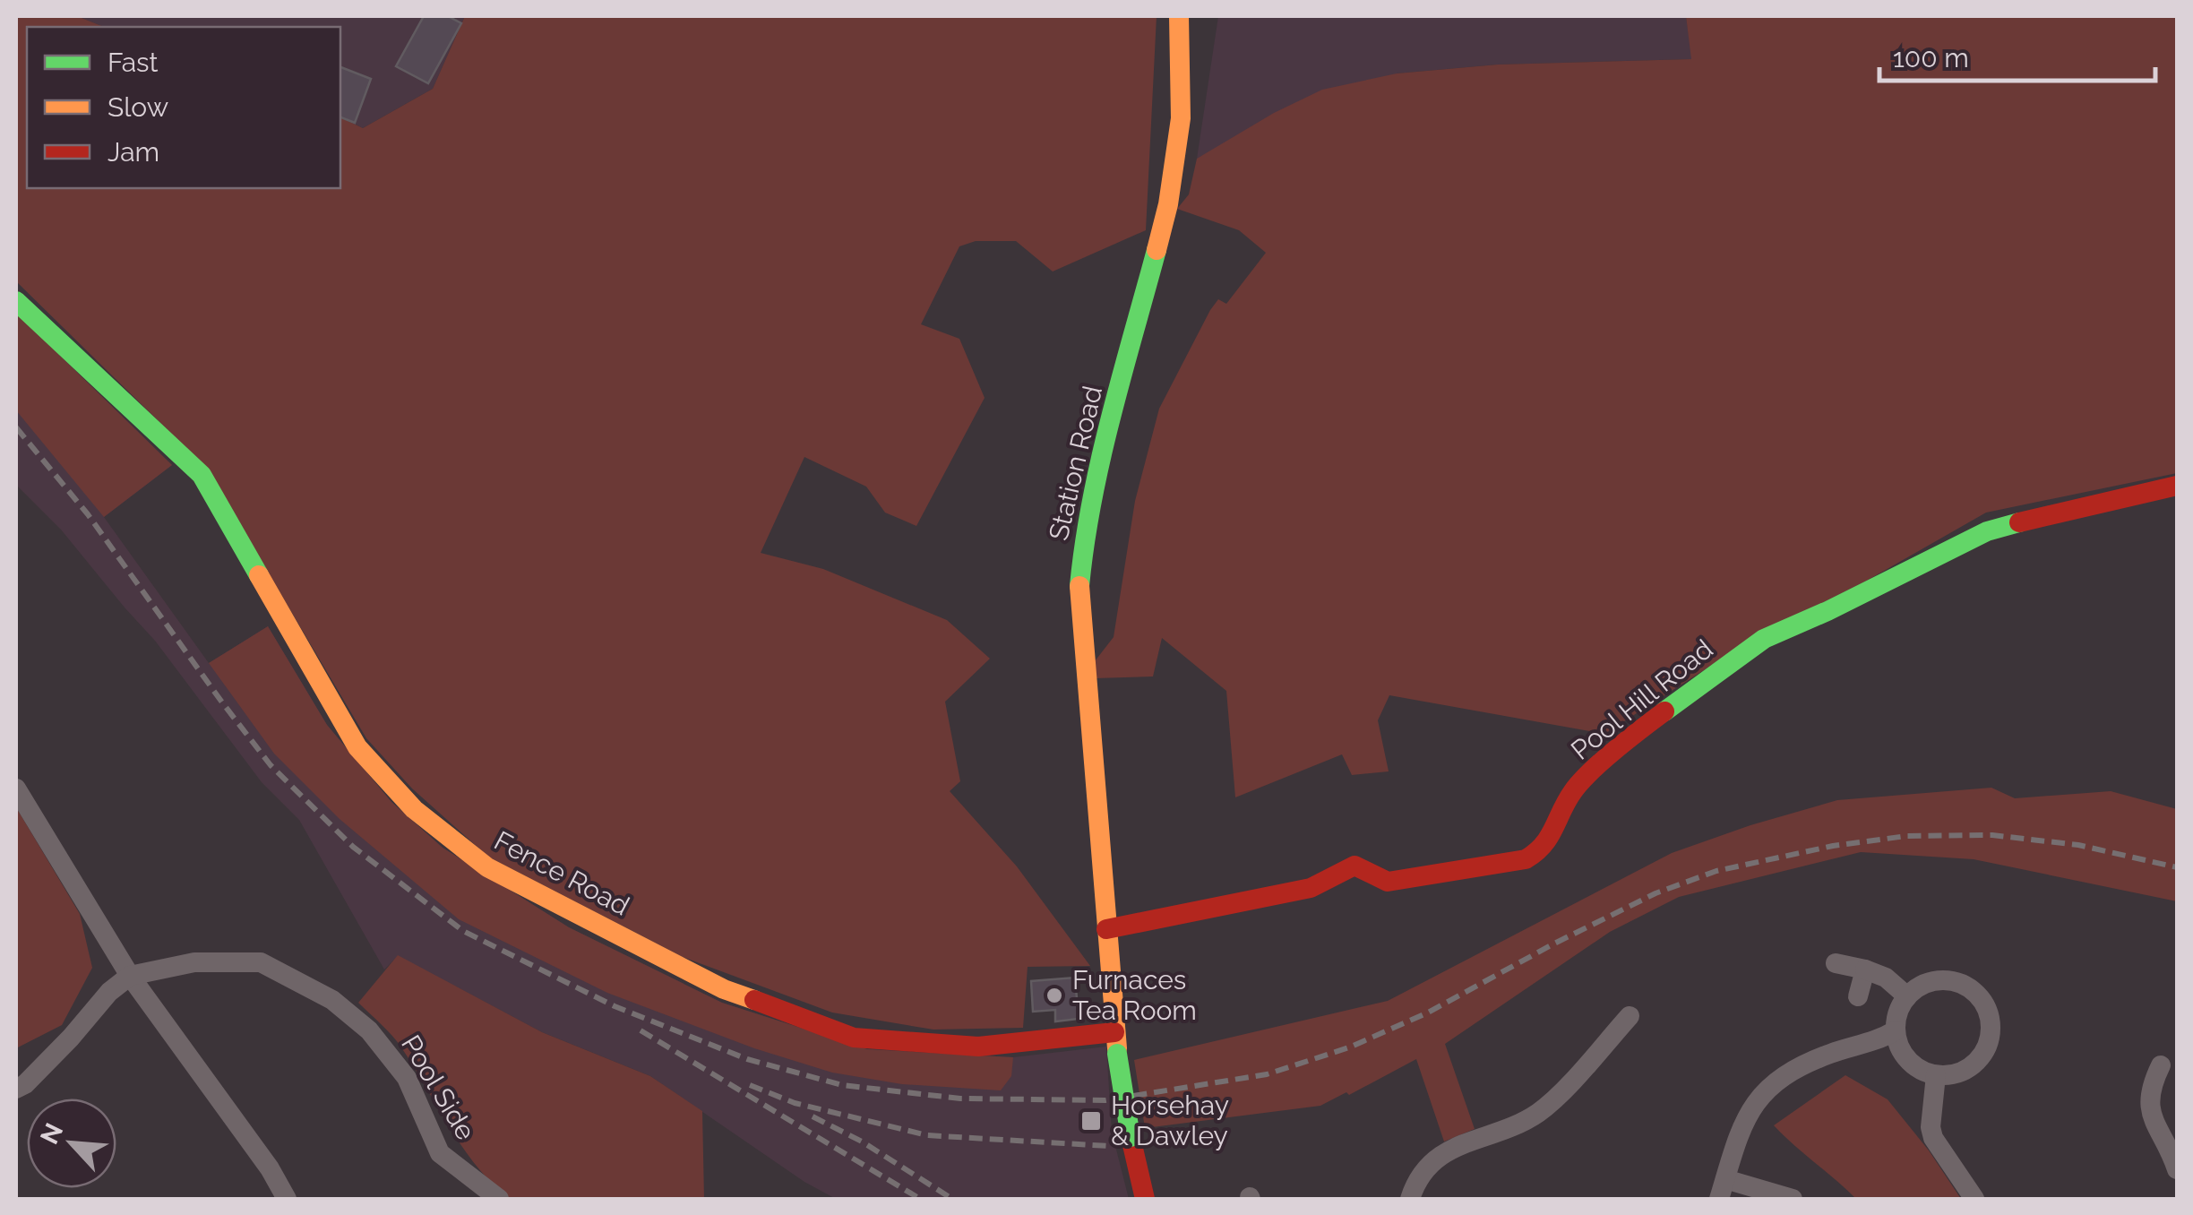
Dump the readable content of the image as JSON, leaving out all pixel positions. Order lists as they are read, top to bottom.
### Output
{
  "streets": {
    "street": [
      "Station Road",
      "Pool Hill Road",
      "Fence Road",
      "Pool Side"
    ]
  },
  "crossings": [
    ["Station Road", "Pool Hill Road"],
    ["Station Road", "Fence Road"]
  ],
  "places": {
    "other": ["Furnaces Tea Room"],
    "transit": ["Horsehay & Dawley"]
  },
  "legend": ["Fast", "Slow", "Jam"],
  "scale_bar": "100 m",
  "north": "top left"
}
